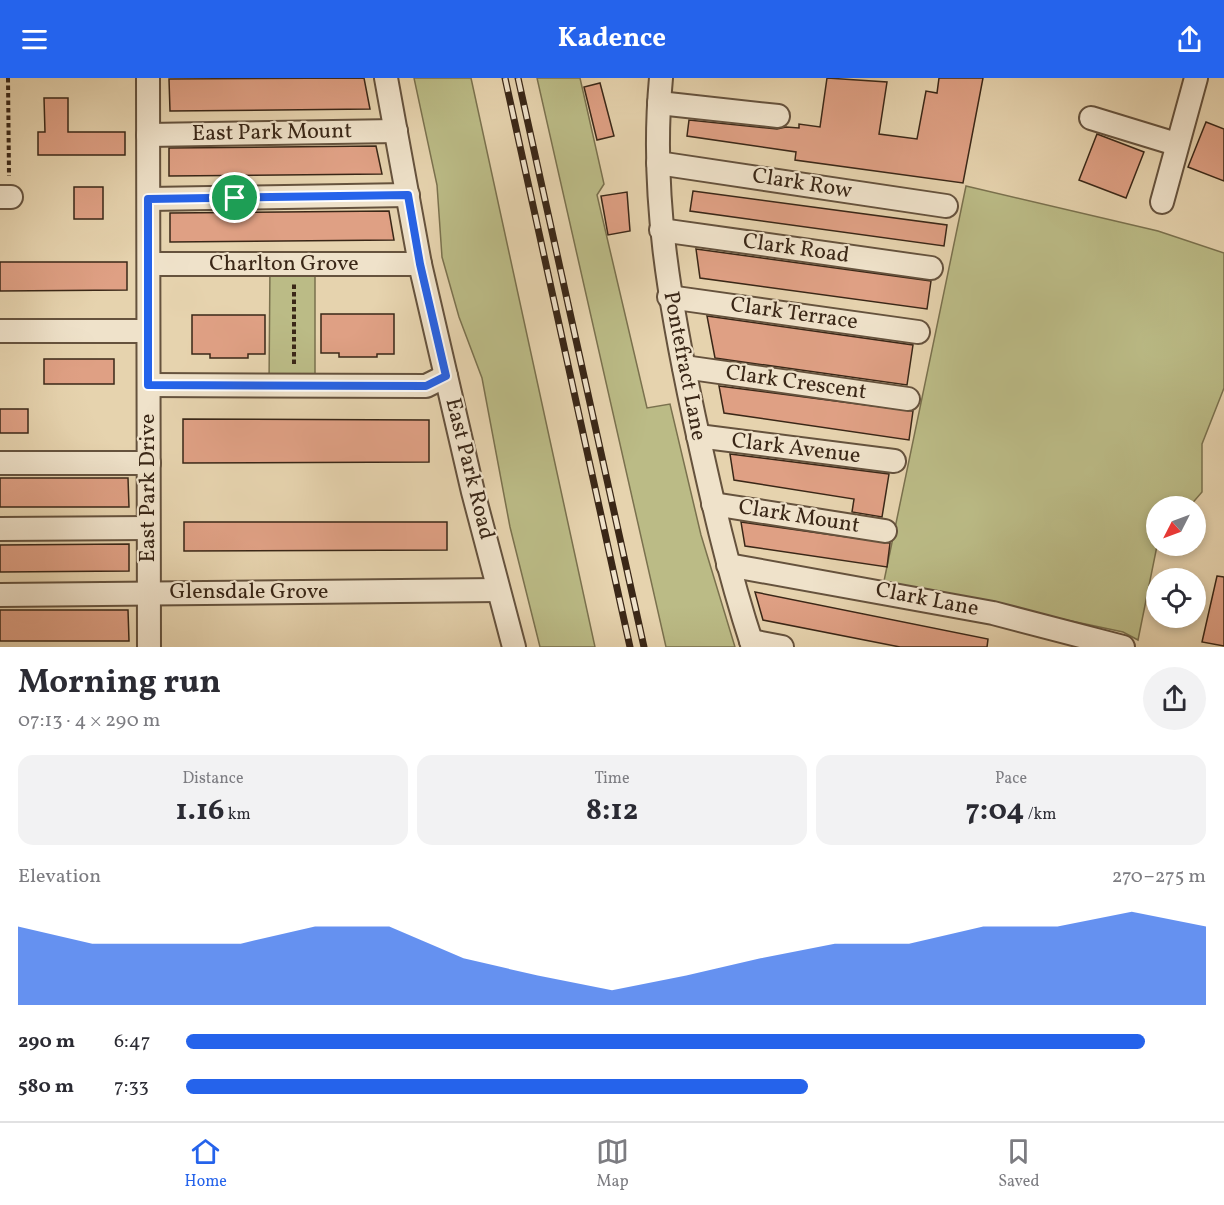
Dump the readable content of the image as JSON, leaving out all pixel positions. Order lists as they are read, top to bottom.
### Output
{
  "streets": {
    "street": [
      "East Park Mount",
      "Clark Row",
      "Clark Road",
      "Charlton Grove",
      "Clark Terrace",
      "Pontefract Lane",
      "Clark Crescent",
      "Clark Avenue",
      "East Park Road",
      "East Park Drive",
      "Clark Mount",
      "Glensdale Grove",
      "Clark Lane"
    ]
  },
  "crossings": [
    ["East Park Mount", "East Park Road"],
    ["East Park Mount", "East Park Drive"],
    ["Clark Row", "Pontefract Lane"],
    ["Clark Road", "Pontefract Lane"],
    ["Charlton Grove", "East Park Road"],
    ["Charlton Grove", "East Park Drive"],
    ["Clark Terrace", "Pontefract Lane"],
    ["Pontefract Lane", "Clark Crescent"],
    ["Pontefract Lane", "Clark Avenue"],
    ["Pontefract Lane", "Clark Mount"],
    ["Pontefract Lane", "Clark Lane"],
    ["East Park Road", "Glensdale Grove"],
    ["East Park Drive", "Glensdale Grove"]
  ],
  "north": "bottom left",
  "page": {
    "header": "Kadence",
    "heading": ["Morning run", "07:13 · 4 × 290 m"],
    "stats": [
      ["Distance", "1.16 km"],
      ["Time", "8:12"],
      ["Pace", "7:04 /km"]
    ],
    "chart": ["Elevation", "270–275 m"],
    "list": [
      {
        "name": "290 m",
        "note": "6:47"
      },
      {
        "name": "580 m",
        "note": "7:33"
      }
    ],
    "tabs": ["Home", "Map", "Saved"]
  }
}
